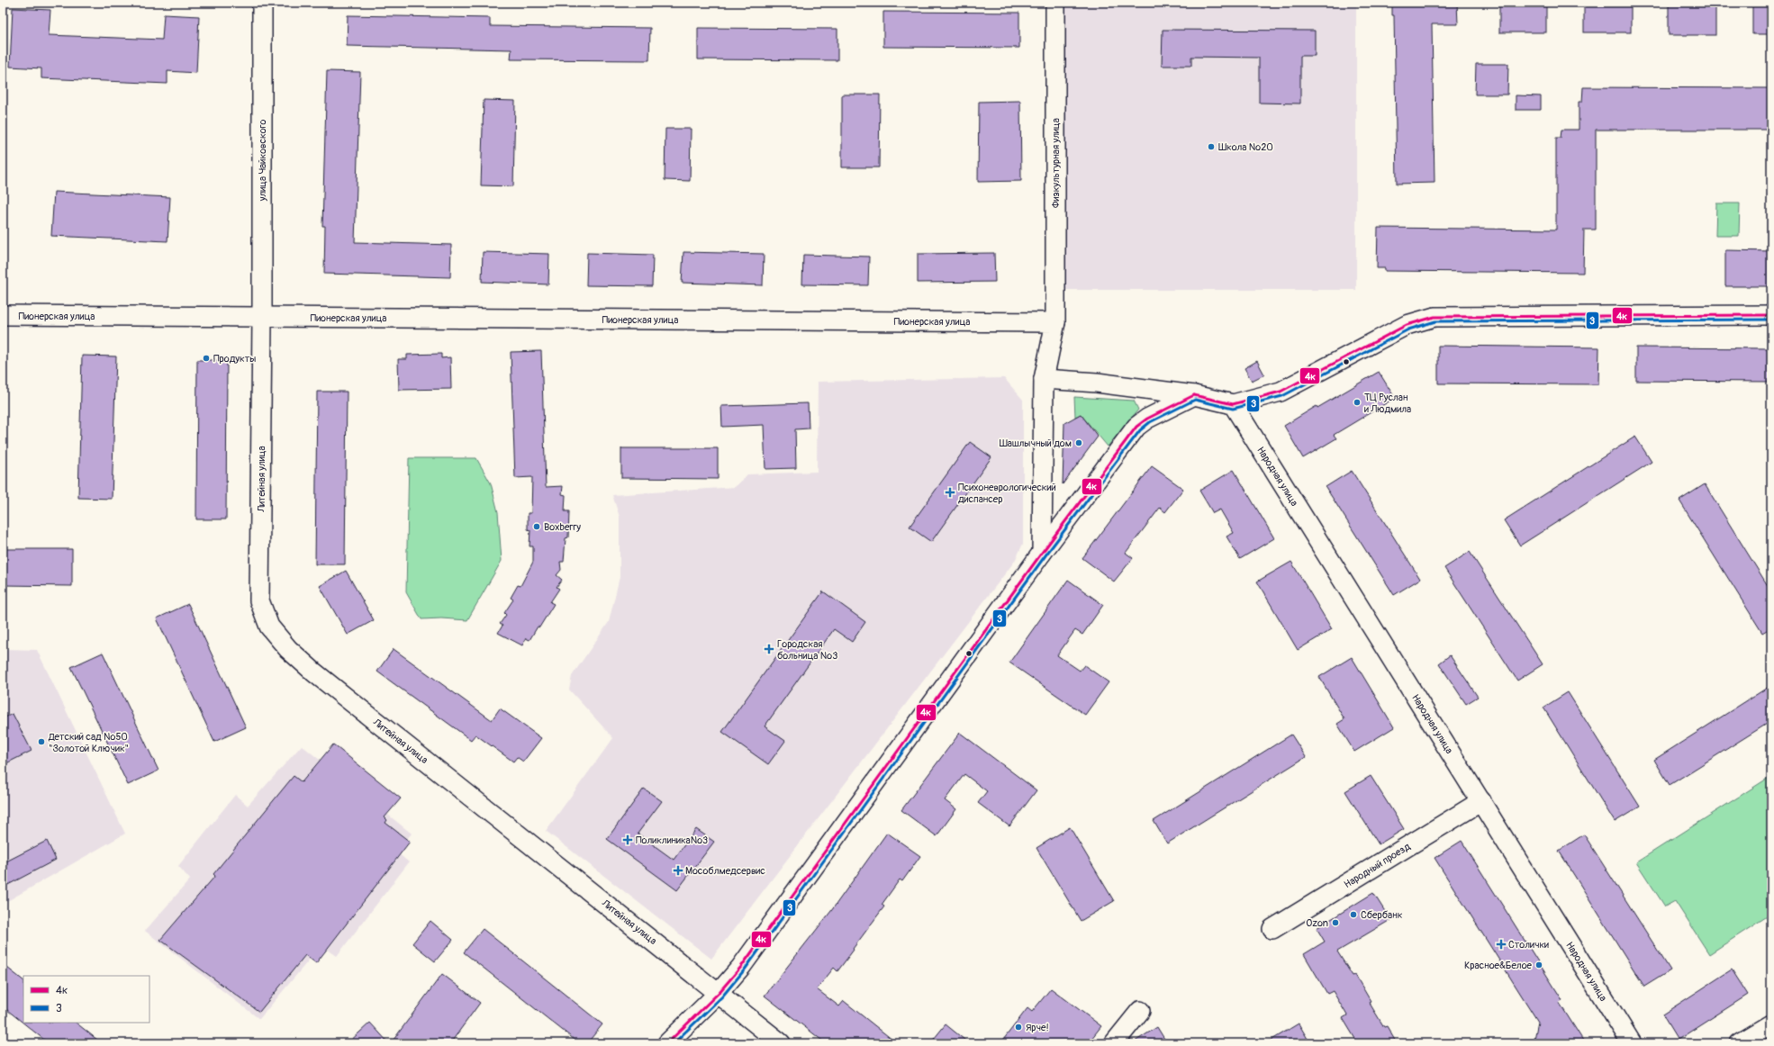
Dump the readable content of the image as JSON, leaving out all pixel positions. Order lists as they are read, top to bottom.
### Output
{
  "streets": {
    "street": [
      "улица Чайковского",
      "Физкультурная улица",
      "Пионерская улица",
      "Народная улица",
      "Литейная улица",
      "Народный проезд"
    ]
  },
  "crossings": [
    ["улица Чайковского", "Пионерская улица"],
    ["улица Чайковского", "Литейная улица"],
    ["Физкультурная улица", "Пионерская улица"],
    ["Пионерская улица", "Литейная улица"],
    ["Народная улица", "Народный проезд"]
  ],
  "places": {
    "other": [
      "Школа №20",
      "Продукты",
      "ТЦ Руслан и Людмила",
      "Шашлычный дом",
      "Boxberry",
      "Детский сад №50 \"Золотой Ключик\"",
      "Сбербанк",
      "Ozon",
      "Красное&Белое",
      "Ярче!"
    ],
    "health": [
      "Психоневрологический диспансер",
      "Городская больница №3",
      "Поликлиника№3",
      "Мособлмедсервис",
      "Столички"
    ]
  },
  "lines": ["transit line 4к", "transit line 3"],
  "legend": ["4к", "3"]
}
